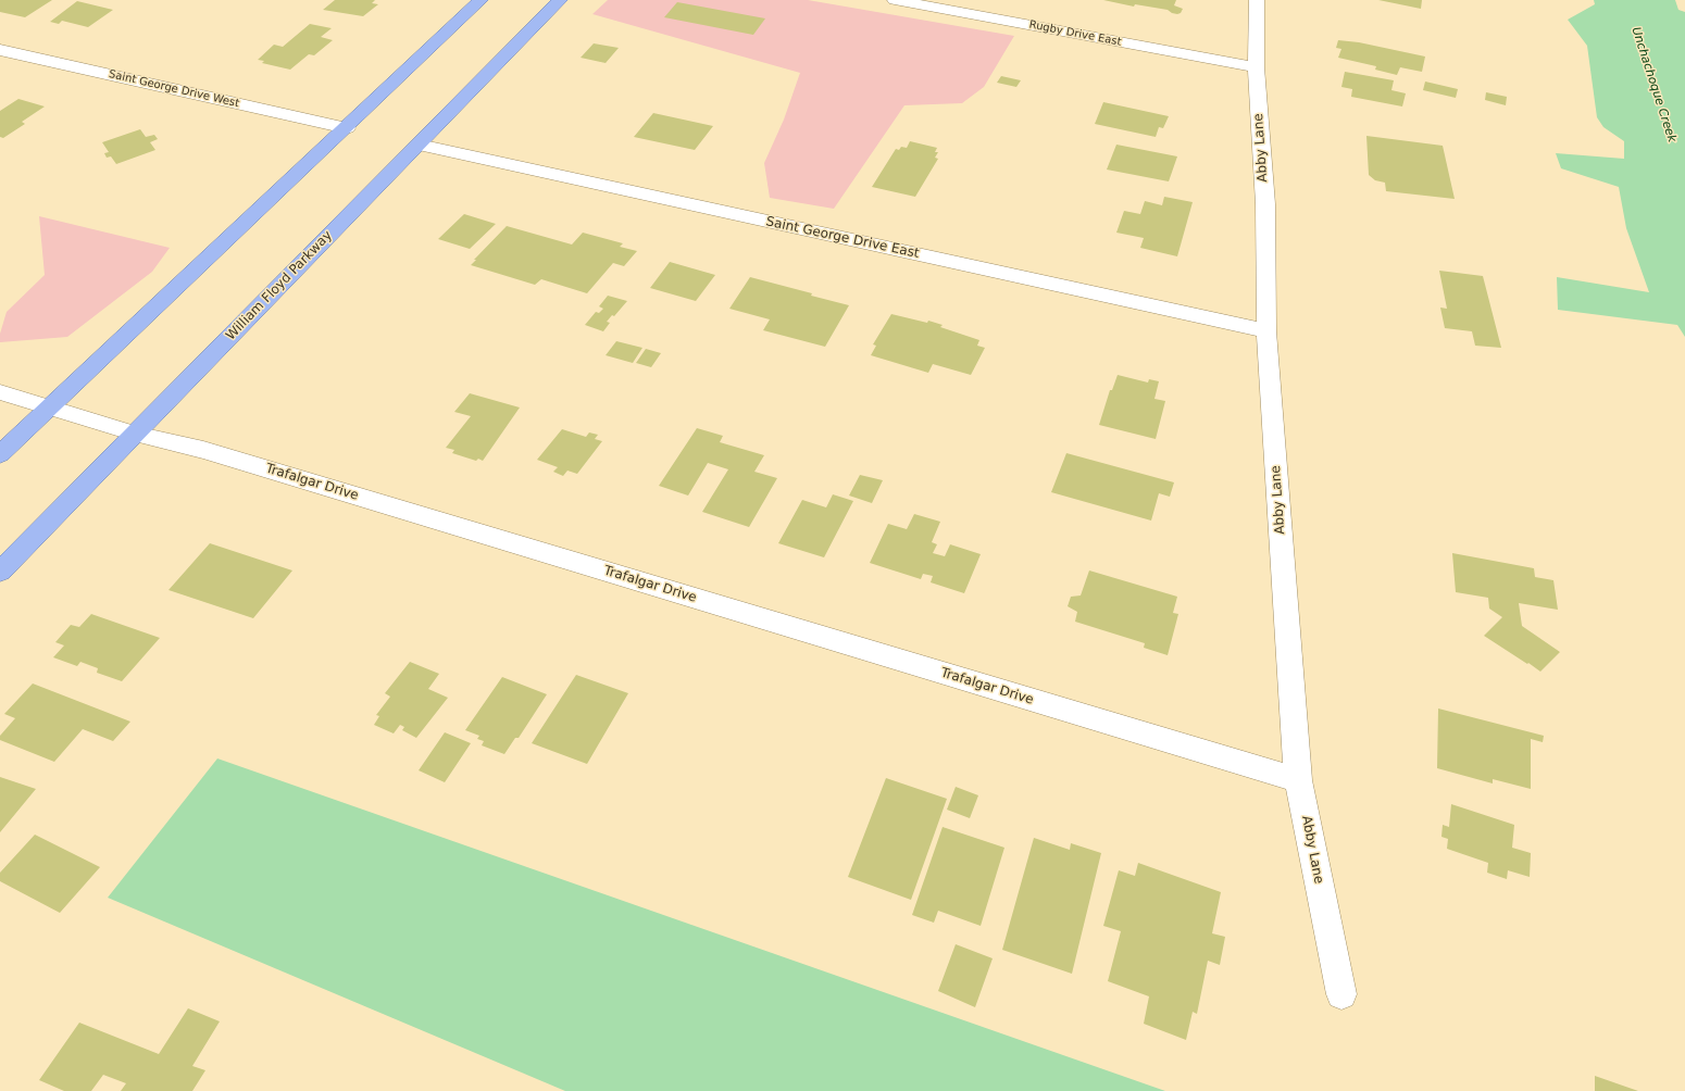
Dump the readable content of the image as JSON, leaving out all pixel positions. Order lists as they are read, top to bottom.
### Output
{
  "streets": {
    "highway": ["William Floyd Parkway"],
    "street": [
      "Rugby Drive East",
      "Saint George Drive West",
      "Abby Lane",
      "Saint George Drive East",
      "Trafalgar Drive"
    ]
  },
  "crossings": [
    ["Rugby Drive East", "Abby Lane"],
    ["Abby Lane", "Saint George Drive East"],
    ["Abby Lane", "Trafalgar Drive"],
    ["Saint George Drive East", "William Floyd Parkway"],
    ["William Floyd Parkway", "Trafalgar Drive"]
  ],
  "water": ["Unchachoque Creek"]
}
